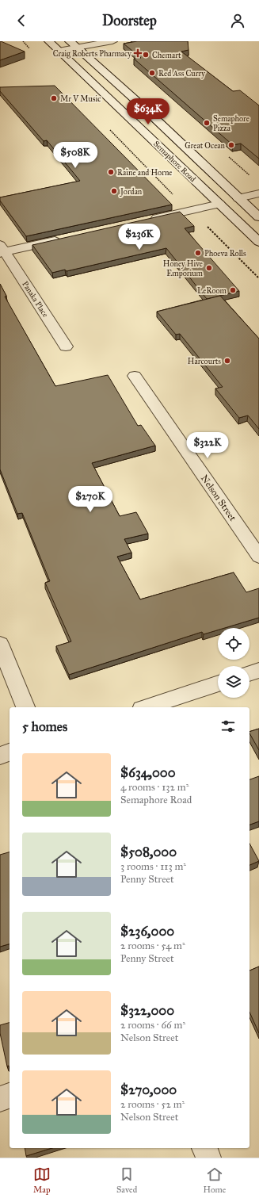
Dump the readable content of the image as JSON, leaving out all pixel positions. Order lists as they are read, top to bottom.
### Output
{
  "streets": {
    "main road": ["Semaphore Road", "Panaka Place", "Nelson Street"]
  },
  "places": {
    "health": ["Craig Roberts Pharmacy"],
    "other": [
      "Chemart",
      "Red Ass Curry",
      "Mr V Music",
      "Semaphore Pizza",
      "Great Ocean",
      "Raine and Horne",
      "Jordan",
      "Phoeva Rolls",
      "Honey Hive Emporium",
      "LeRoom",
      "Harcourts"
    ]
  },
  "page": {
    "header": "Doorstep",
    "price": [
      "$634K",
      "$508K",
      "$236K",
      "$322K",
      "$270K"
    ],
    "heading": "5 homes",
    "list": [
      {
        "name": "$634,000",
        "note": "4 rooms · 132 m² · Semaphore Road"
      },
      {
        "name": "$508,000",
        "note": "3 rooms · 113 m² · Penny Street"
      },
      {
        "name": "$236,000",
        "note": "2 rooms · 54 m² · Penny Street"
      },
      {
        "name": "$322,000",
        "note": "2 rooms · 66 m² · Nelson Street"
      },
      {
        "name": "$270,000",
        "note": "2 rooms · 52 m² · Nelson Street"
      }
    ],
    "tabs": ["Map", "Saved", "Home"]
  }
}
